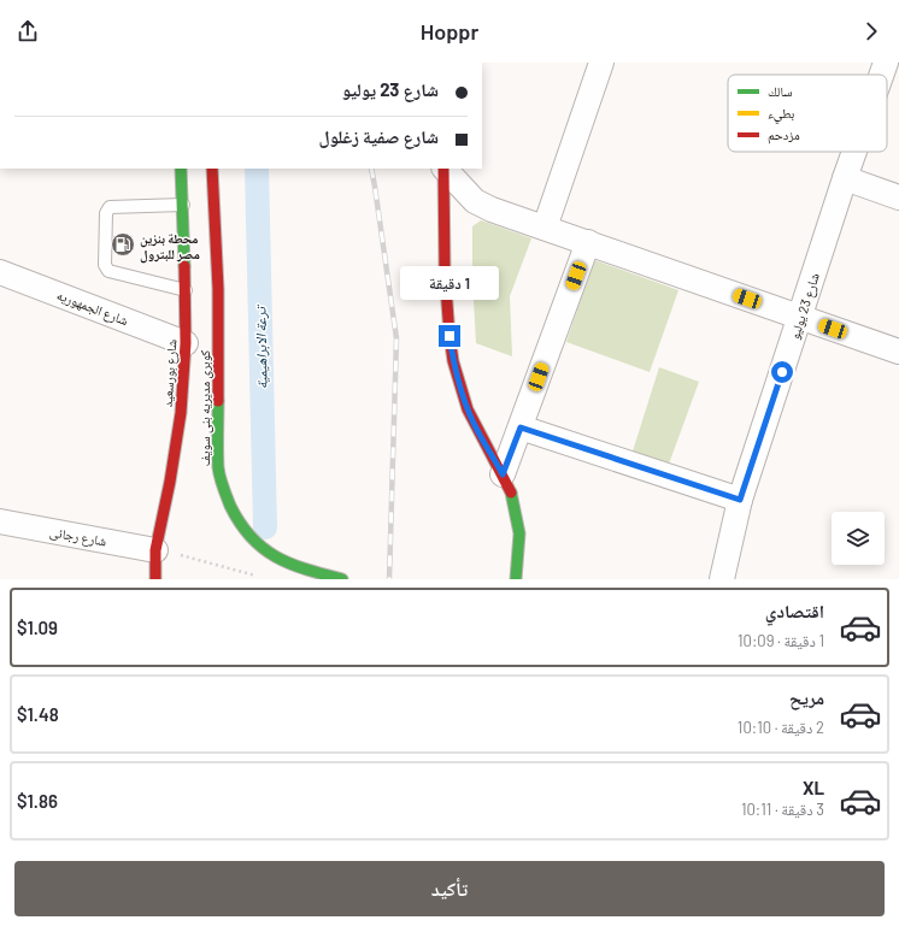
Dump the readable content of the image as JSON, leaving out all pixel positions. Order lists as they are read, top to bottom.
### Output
{
  "streets": {
    "main road": ["شارع بورسعيد", "كوبرى مديريه بنى سويف"],
    "street": ["شارع 23 يوليو", "شارع الجمهوريه", "شارع رجائى"]
  },
  "crossings": [
    ["شارع الجمهوريه", "شارع بورسعيد"],
    ["شارع بورسعيد", "شارع رجائى"]
  ],
  "water": ["ترعة الابراهيمية"],
  "places": {
    "fuel station": ["محطة بنزين مصر للبترول"]
  },
  "legend": ["سالك", "بطيء", "مزدحم"],
  "page": {
    "header": "Hoppr",
    "banner": ["شارع 23 يوليو", "شارع صفية زغلول"],
    "bubble": "1 دقيقة",
    "list": [
      {
        "name": "اقتصادي",
        "note": "1 دقيقة · 10:09",
        "value": "$1.09"
      },
      {
        "name": "مريح",
        "note": "2 دقيقة · 10:10",
        "value": "$1.48"
      },
      {
        "name": "XL",
        "note": "3 دقيقة · 10:11",
        "value": "$1.86"
      }
    ],
    "buttons": "تأكيد"
  }
}
